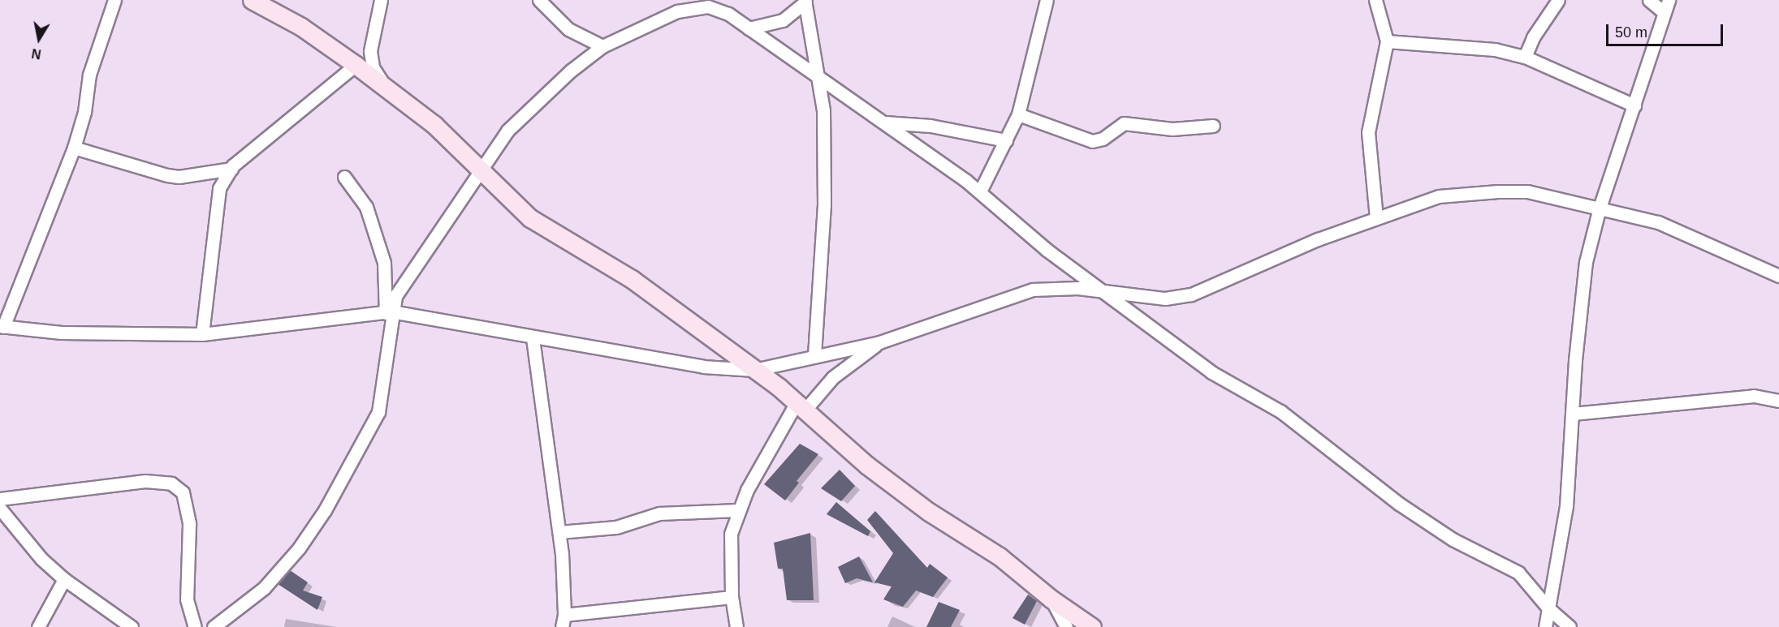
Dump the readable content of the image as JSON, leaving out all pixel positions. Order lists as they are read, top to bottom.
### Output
{
  "scale_bar": "50 m",
  "north": "bottom"
}
